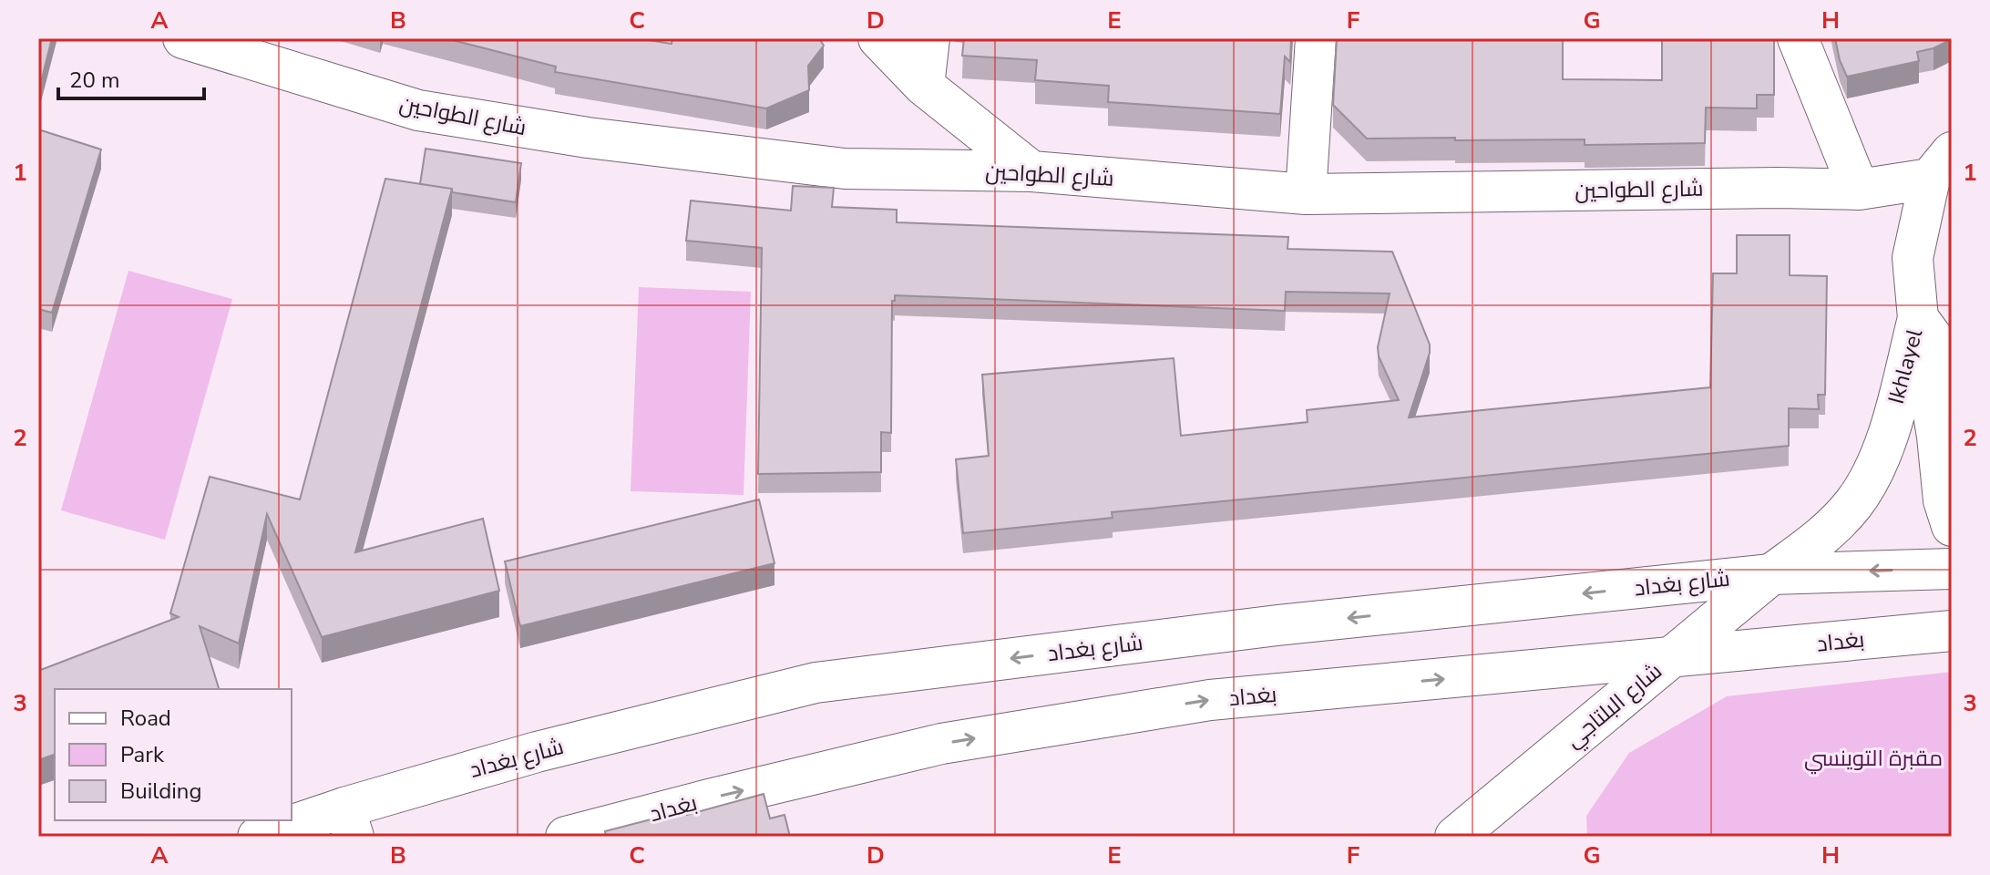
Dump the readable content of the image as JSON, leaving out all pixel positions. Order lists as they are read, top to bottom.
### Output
{
  "streets": {
    "street": [
      "شارع الطواحين",
      "Ikhlayel",
      "شارع بغداد",
      "بغداد",
      "شارع البلتاجي"
    ]
  },
  "crossings": [
    ["Ikhlayel", "شارع بغداد"],
    ["Ikhlayel", "شارع البلتاجي"],
    ["شارع بغداد", "شارع البلتاجي"],
    ["بغداد", "شارع البلتاجي"]
  ],
  "one_way": ["شارع بغداد", "بغداد"],
  "parks": ["مقبرة التوينسي"],
  "legend": ["Road", "Park", "Building"],
  "scale_bar": "20 m",
  "grid": {
    "columns": [
      "A",
      "B",
      "C",
      "D",
      "E",
      "F",
      "G",
      "H"
    ],
    "rows": ["1", "2", "3"]
  }
}
